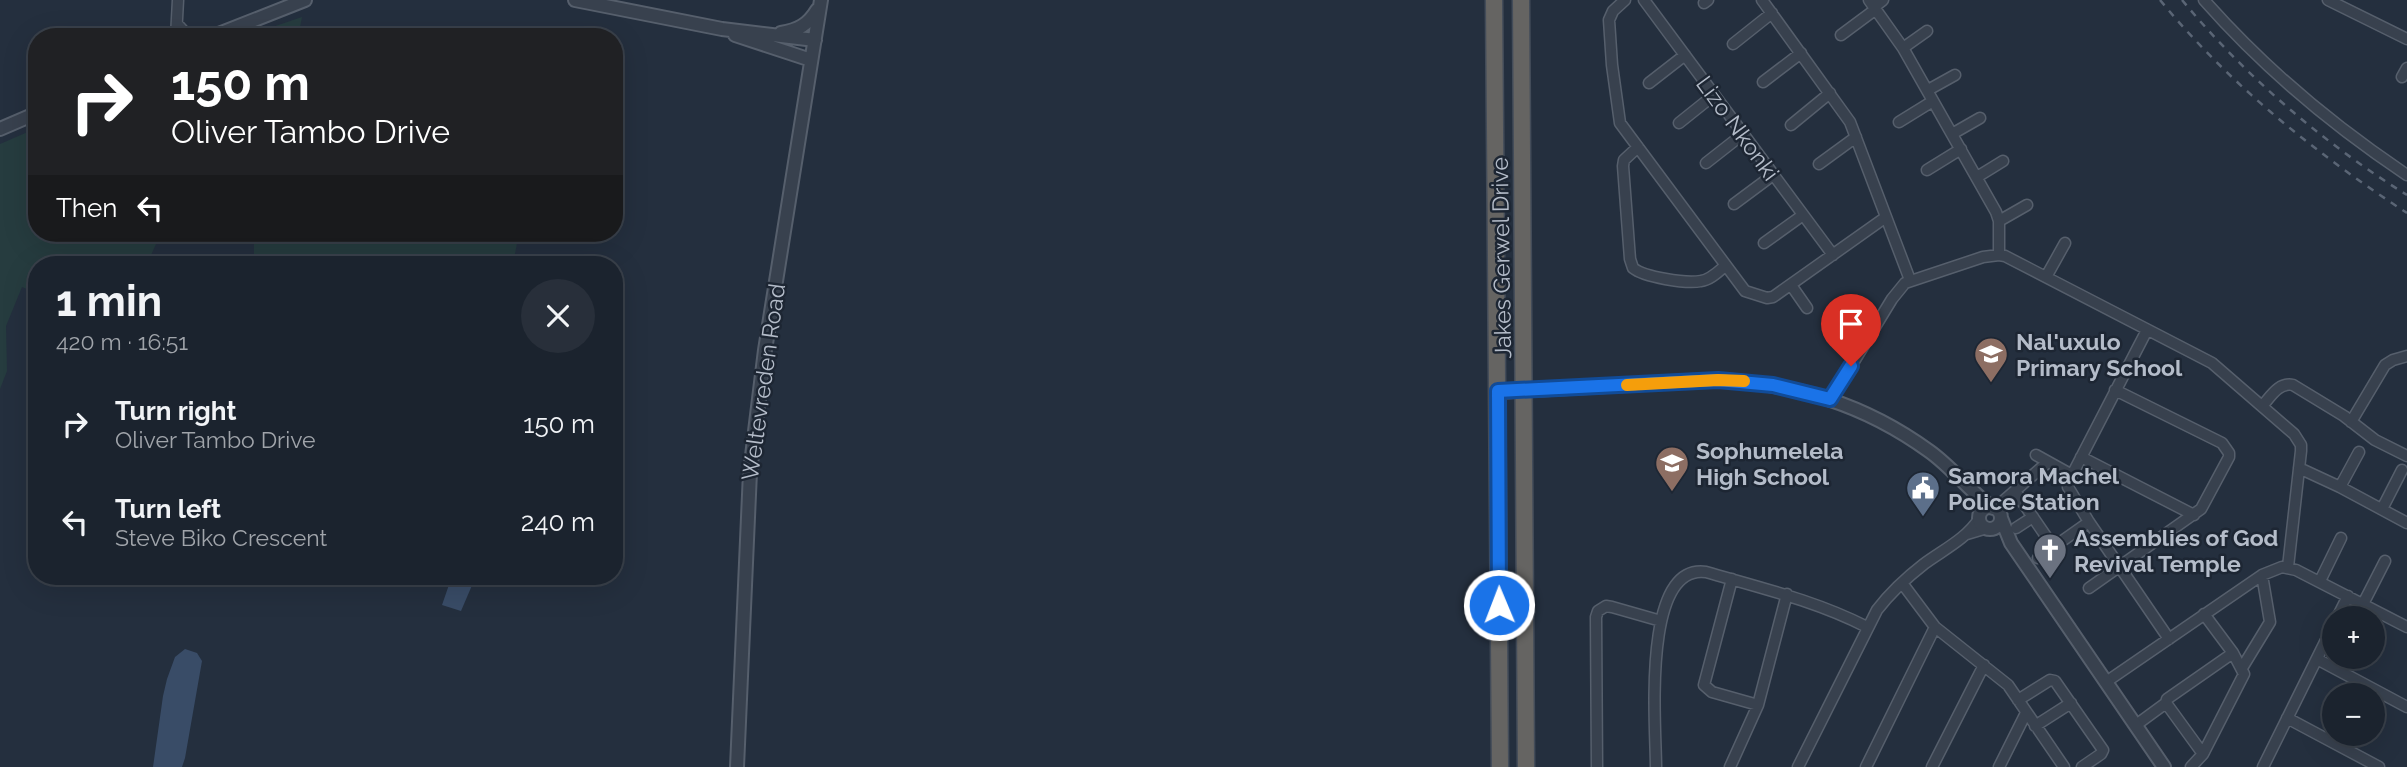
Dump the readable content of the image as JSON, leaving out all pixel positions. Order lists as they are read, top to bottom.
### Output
{
  "streets": {
    "highway": ["Jakes Gerwel Drive"],
    "street": ["Lizo Nkonki", "Weltevreden Road"]
  },
  "places": {
    "school or university": ["Nal'uxulo Primary School", "Sophumelela High School"],
    "public building": ["Samora Machel Police Station"],
    "church": ["Assemblies of God Revival Temple"]
  },
  "page": {
    "turn": ["150 m", "Oliver Tambo Drive"],
    "then": "Then",
    "heading": ["1 min", "420 m · 16:51"],
    "list": [
      {
        "name": "Turn right",
        "note": "Oliver Tambo Drive",
        "value": "150 m"
      },
      {
        "name": "Turn left",
        "note": "Steve Biko Crescent",
        "value": "240 m"
      }
    ],
    "map_buttons": ["+", "−"]
  }
}
